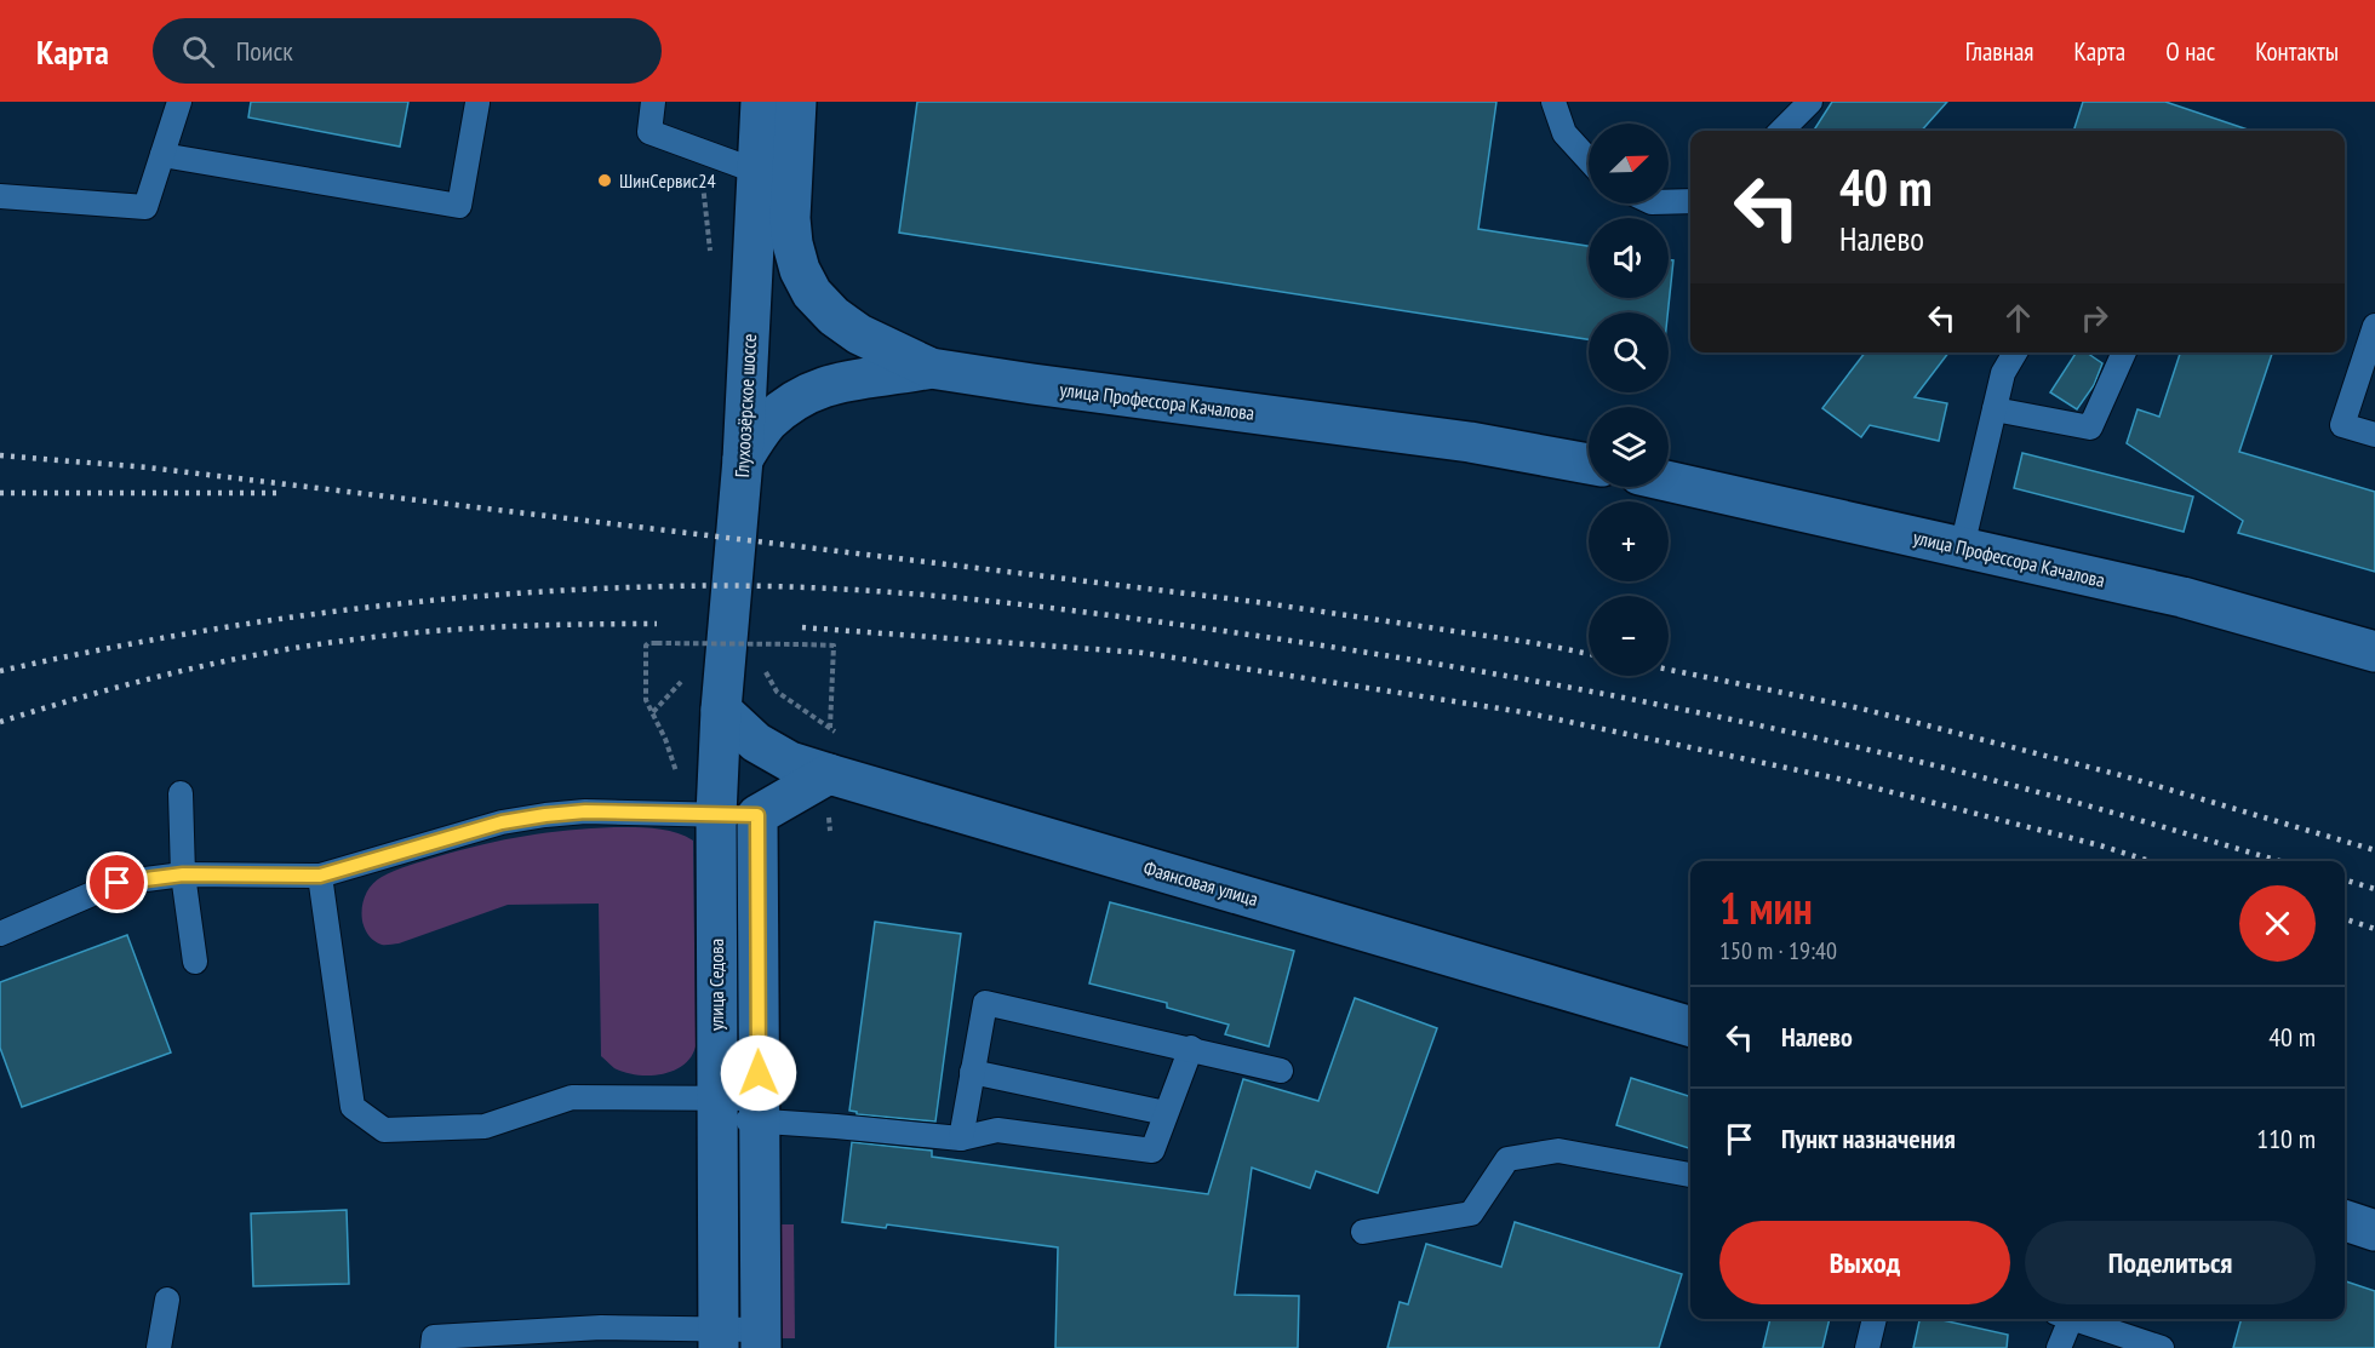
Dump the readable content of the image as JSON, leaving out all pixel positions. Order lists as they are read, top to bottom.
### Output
{
  "streets": {
    "street": [
      "улица Профессора Качалова",
      "Глухоозёрское шоссе",
      "Фаянсовая улица",
      "улица Седова"
    ]
  },
  "crossings": [
    ["улица Профессора Качалова", "Глухоозёрское шоссе"],
    ["Глухоозёрское шоссе", "Фаянсовая улица"],
    ["Глухоозёрское шоссе", "улица Седова"],
    ["Фаянсовая улица", "улица Седова"]
  ],
  "places": ["ШинCервис24"],
  "north": "top right",
  "page": {
    "header": "Карта",
    "search": "Поиск",
    "nav": [
      "Главная",
      "Карта",
      "О нас",
      "Контакты"
    ],
    "map_buttons": ["+", "−"],
    "turn": ["40 m", "Налево"],
    "heading": ["1 мин", "150 m · 19:40"],
    "list": [
      {
        "name": "Налево",
        "value": "40 m"
      },
      {
        "name": "Пункт назначения",
        "value": "110 m"
      }
    ],
    "buttons": ["Выход", "Поделиться"]
  }
}
